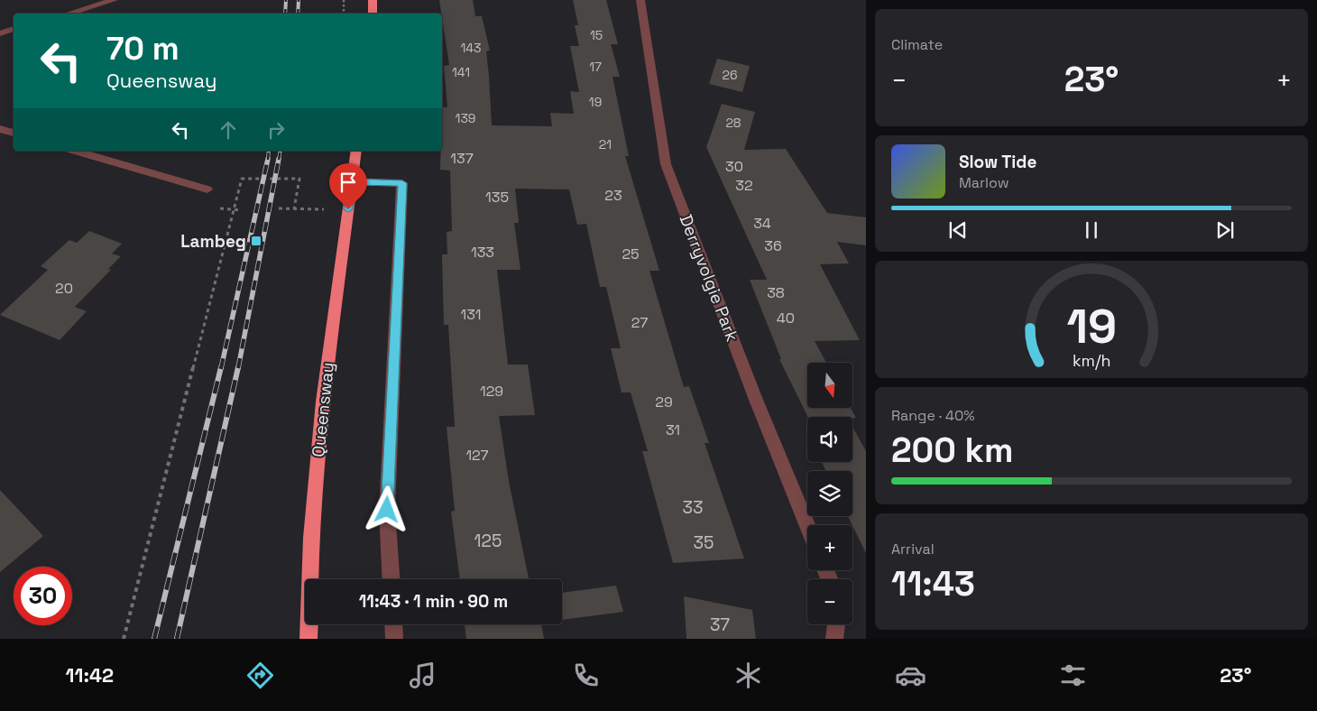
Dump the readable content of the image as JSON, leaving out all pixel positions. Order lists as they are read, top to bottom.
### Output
{
  "streets": {
    "highway": ["Queensway"],
    "street": ["Derryvolgie Park"]
  },
  "places": {
    "transit": ["Lambeg"]
  },
  "house_numbers": [
    "15",
    "143",
    "17",
    "141",
    "26",
    "19",
    "139",
    "28",
    "21",
    "137",
    "30",
    "32",
    "23",
    "135",
    "34",
    "36",
    "133",
    "25",
    "20",
    "38",
    "131",
    "40",
    "27",
    "129",
    "29",
    "31",
    "127",
    "33",
    "125",
    "35",
    "37"
  ],
  "north": "bottom",
  "page": {
    "tile": [
      "Climate",
      ["Range · 40%", "200 km"],
      ["Arrival", "11:43"]
    ],
    "turn": ["70 m", "Queensway"],
    "heat": ["−", "23°", "+"],
    "song": ["Slow Tide", "Marlow"],
    "map_buttons": ["+", "−"],
    "limit": "30",
    "trip": "11:43 · 1 min · 90 m",
    "tabs": ["11:42", "23°"],
    "gauge": ["19", "km/h"]
  }
}
